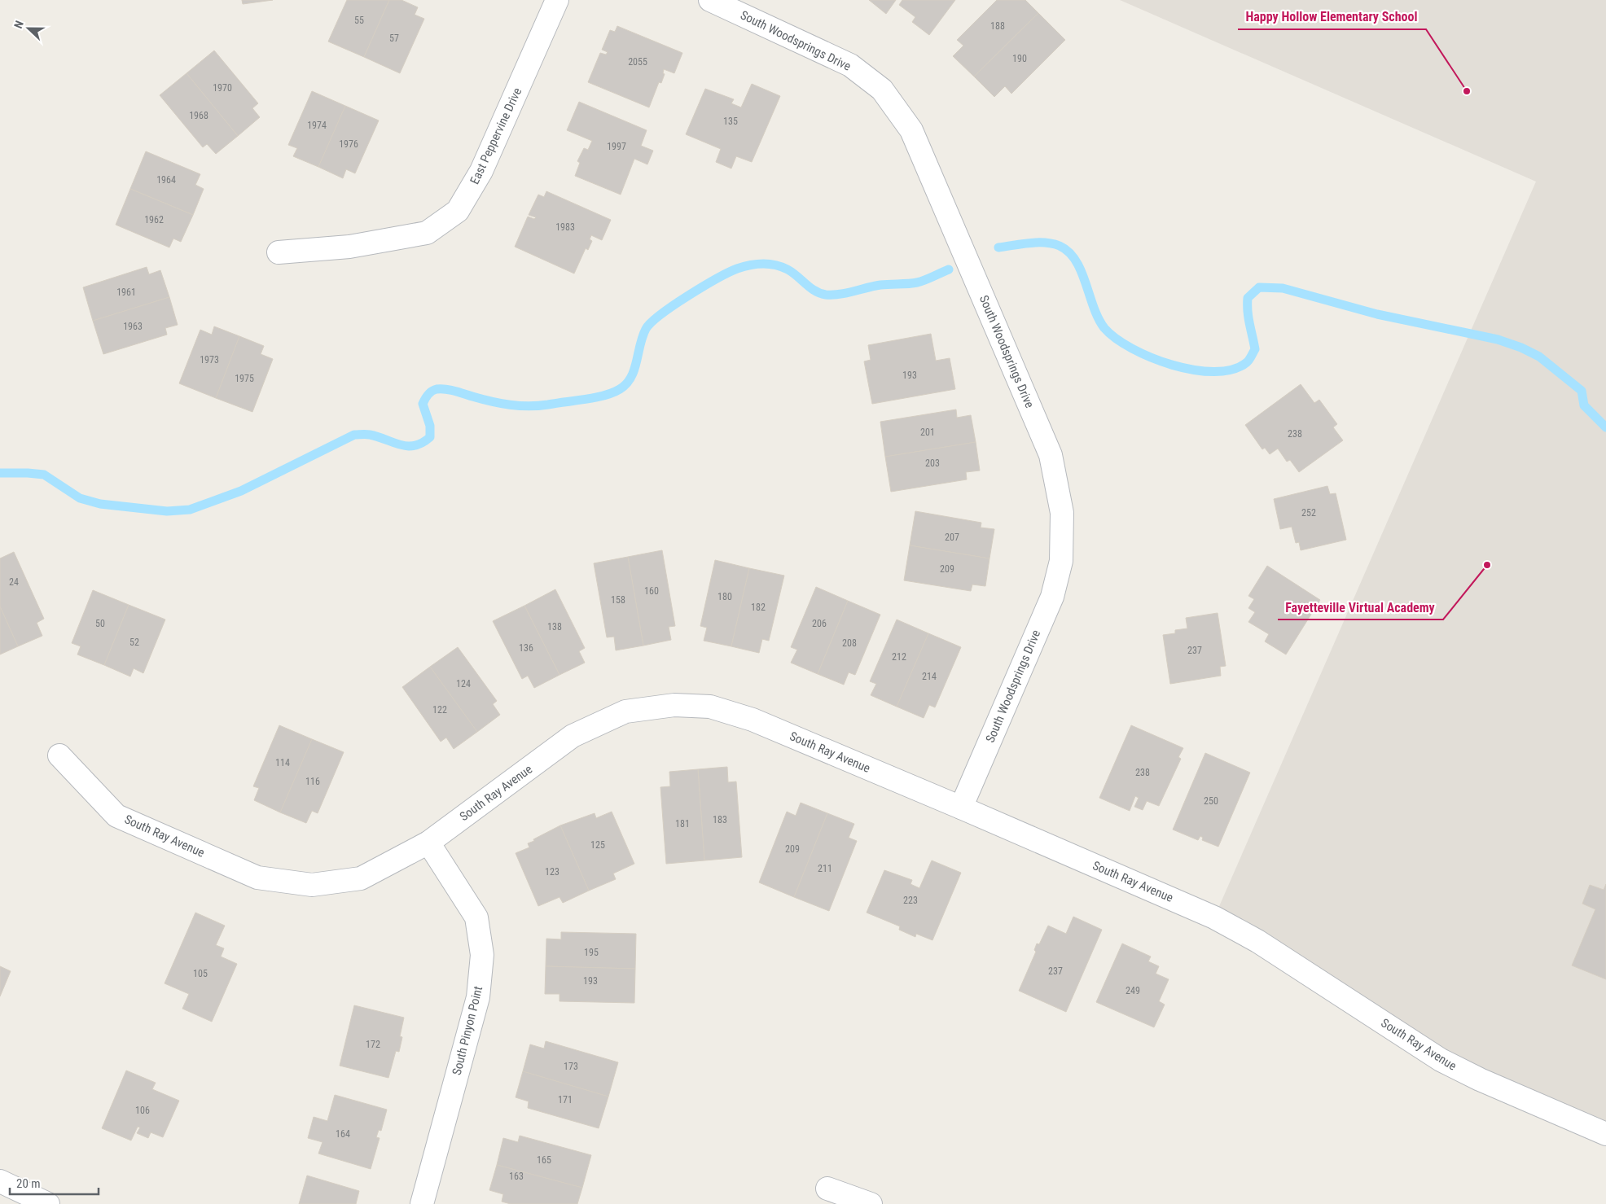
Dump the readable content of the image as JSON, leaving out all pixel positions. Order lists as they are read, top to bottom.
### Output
{
  "streets": {
    "street": [
      "South Woodsprings Drive",
      "East Peppervine Drive",
      "South Ray Avenue",
      "South Pinyon Point"
    ]
  },
  "crossings": [
    ["South Woodsprings Drive", "South Ray Avenue"],
    ["South Ray Avenue", "South Pinyon Point"]
  ],
  "places": ["Happy Hollow Elementary School", "Fayetteville Virtual Academy"],
  "house_numbers": [
    "55",
    "188",
    "57",
    "190",
    "2055",
    "1970",
    "1968",
    "135",
    "1974",
    "1976",
    "1997",
    "1964",
    "1962",
    "1983",
    "1961",
    "1963",
    "1973",
    "193",
    "1975",
    "201",
    "238",
    "203",
    "252",
    "207",
    "209",
    "24",
    "160",
    "180",
    "158",
    "182",
    "50",
    "206",
    "138",
    "52",
    "208",
    "136",
    "237",
    "212",
    "214",
    "124",
    "122",
    "114",
    "238",
    "116",
    "250",
    "183",
    "181",
    "125",
    "209",
    "211",
    "123",
    "223",
    "195",
    "237",
    "105",
    "193",
    "249",
    "172",
    "173",
    "171",
    "106",
    "164",
    "165",
    "163"
  ],
  "scale_bar": "20 m",
  "north": "left"
}
